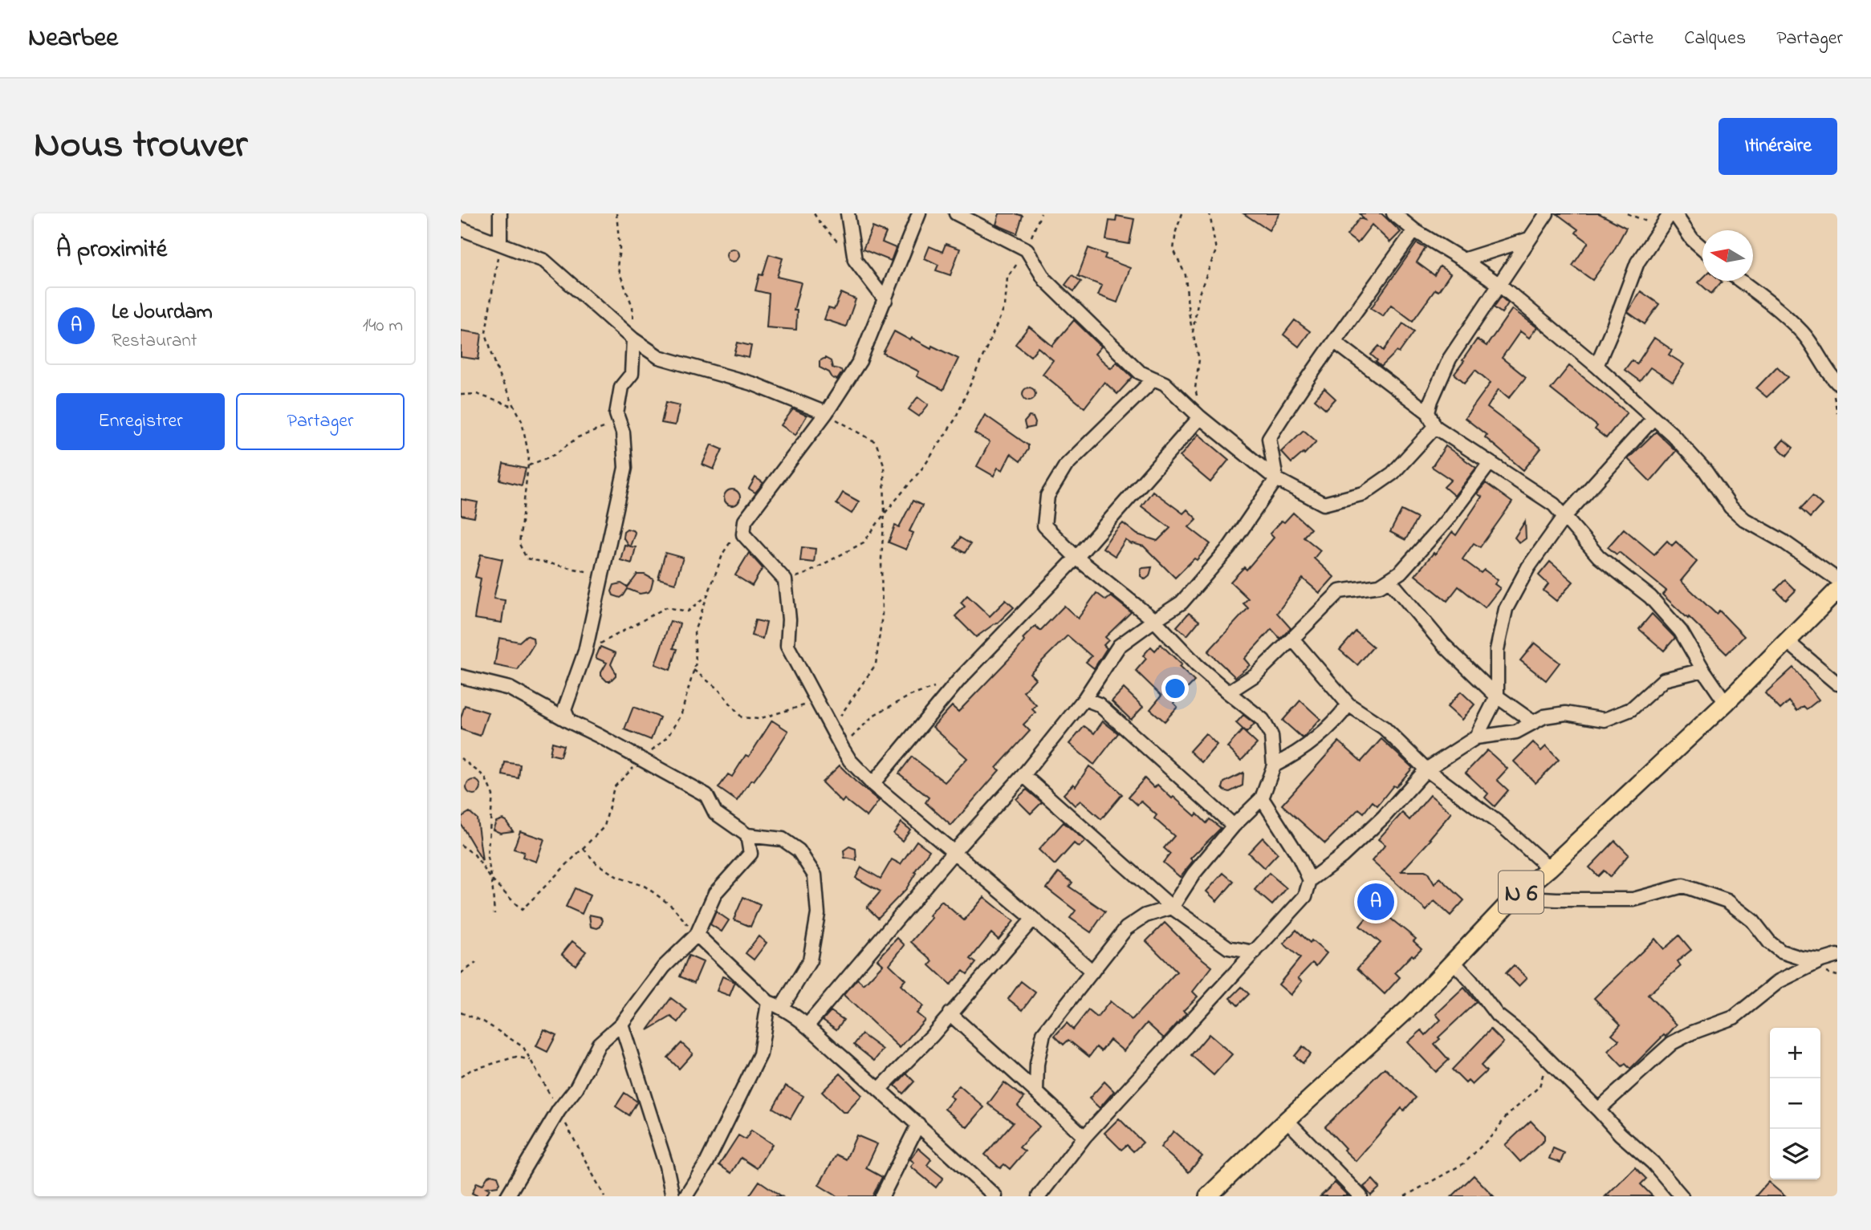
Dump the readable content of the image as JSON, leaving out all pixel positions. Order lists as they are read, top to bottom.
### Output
{
  "streets": {
    "main road": ["N 6"]
  },
  "north": "left",
  "page": {
    "header": "Nearbee",
    "nav": ["Carte", "Calques", "Partager"],
    "title": "Nous trouver",
    "buttons": [
      "Itinéraire",
      ["Enregistrer", "Partager"]
    ],
    "heading": "À proximité",
    "list": [
      {
        "mark": "A",
        "name": "Le Jourdam",
        "note": "Restaurant",
        "value": "140 m"
      }
    ],
    "pins": "A",
    "map_buttons": ["+", "−"]
  }
}
